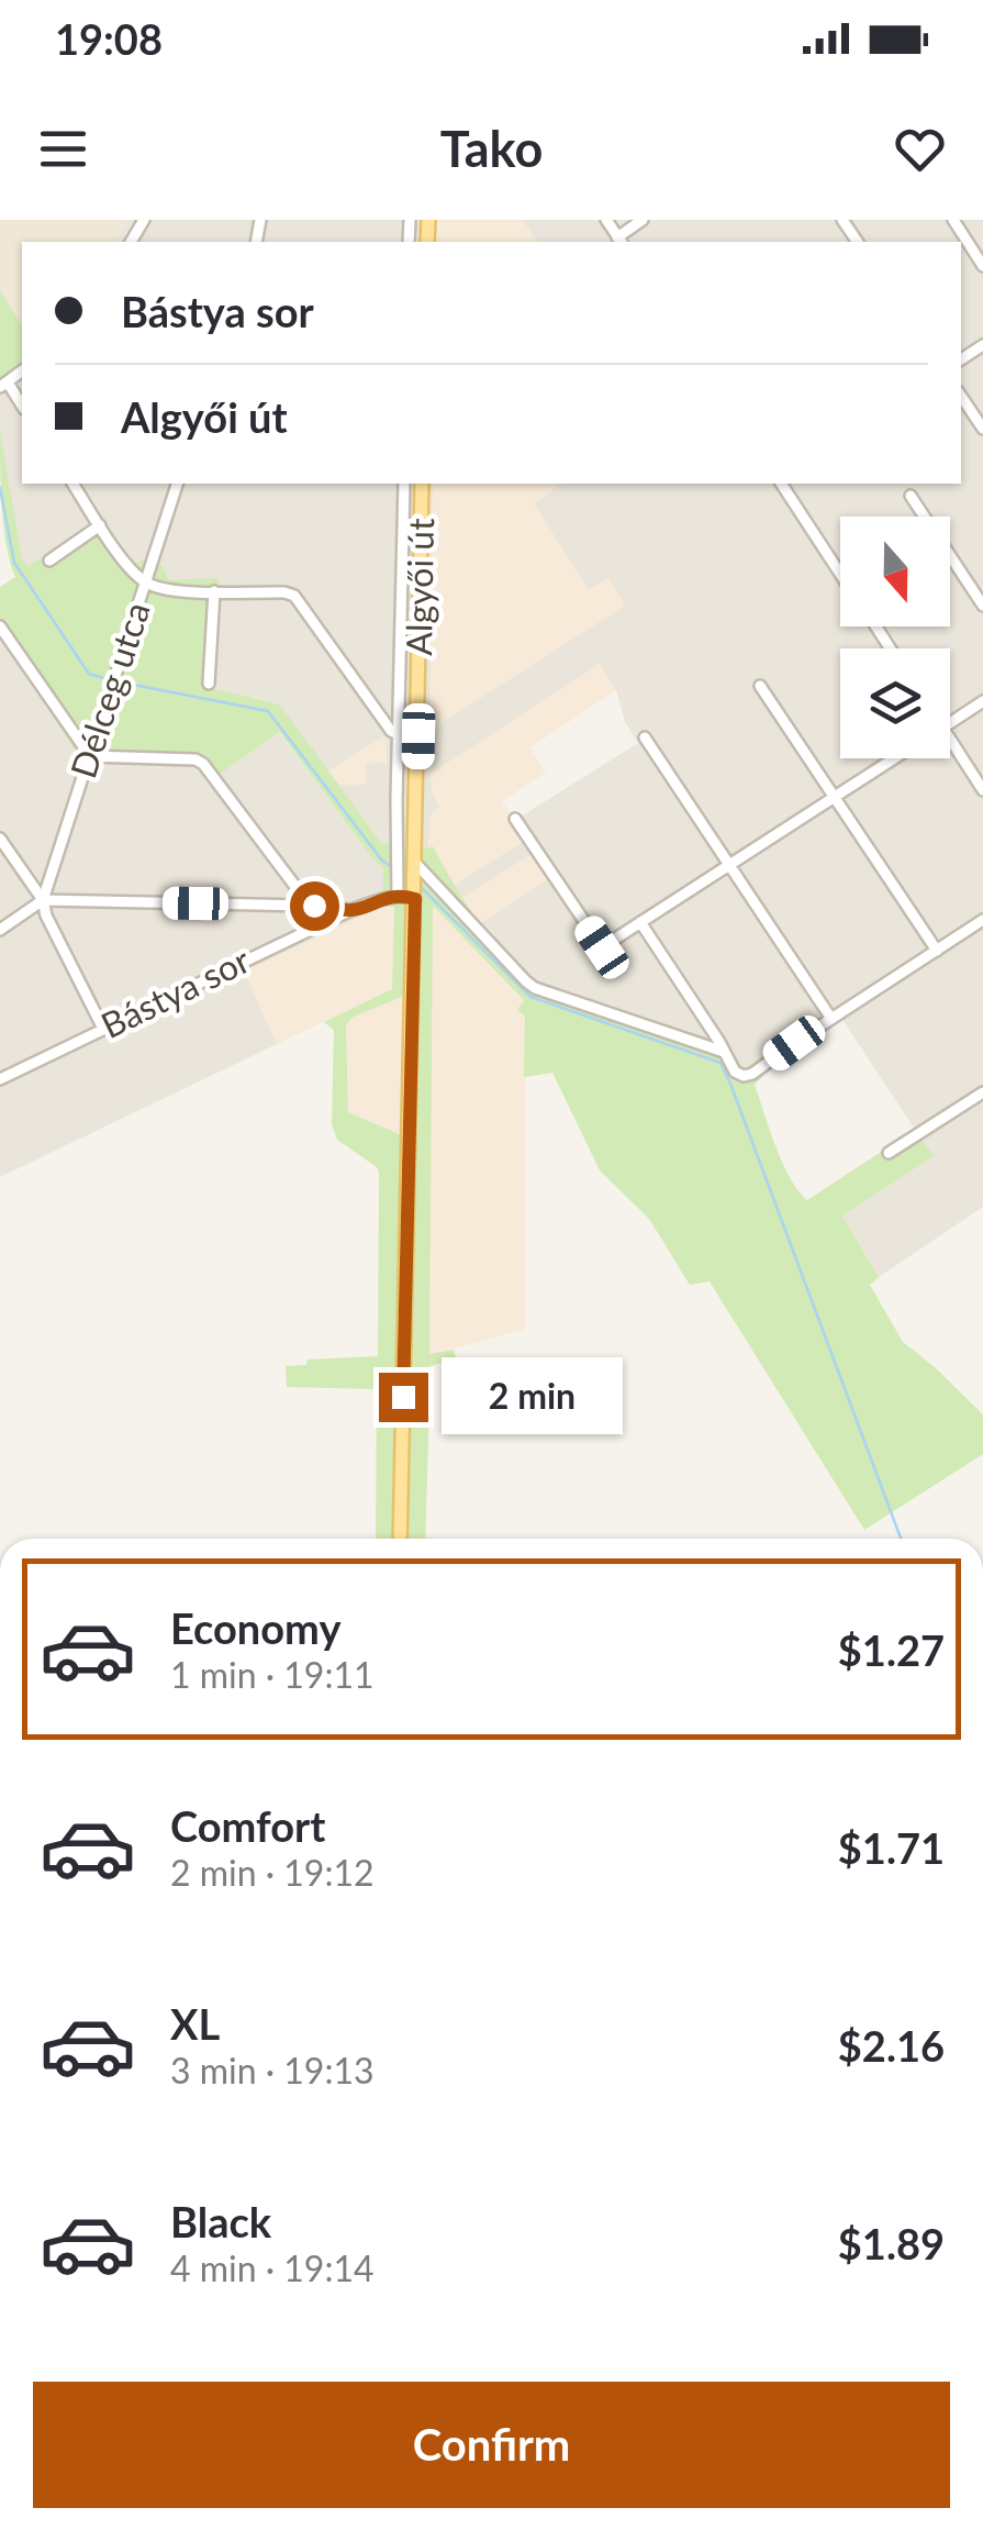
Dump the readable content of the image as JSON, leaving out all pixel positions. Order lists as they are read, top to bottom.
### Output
{
  "streets": {
    "main road": ["Algyői út"],
    "street": ["Délceg utca", "Bástya sor"]
  },
  "crossings": [
    ["Algyői út", "Bástya sor"]
  ],
  "north": "bottom",
  "page": {
    "status": "19:08",
    "header": "Tako",
    "banner": ["Bástya sor", "Algyői út"],
    "bubble": "2 min",
    "list": [
      {
        "name": "Economy",
        "note": "1 min · 19:11",
        "value": "$1.27"
      },
      {
        "name": "Comfort",
        "note": "2 min · 19:12",
        "value": "$1.71"
      },
      {
        "name": "XL",
        "note": "3 min · 19:13",
        "value": "$2.16"
      },
      {
        "name": "Black",
        "note": "4 min · 19:14",
        "value": "$1.89"
      }
    ],
    "buttons": "Confirm"
  }
}
